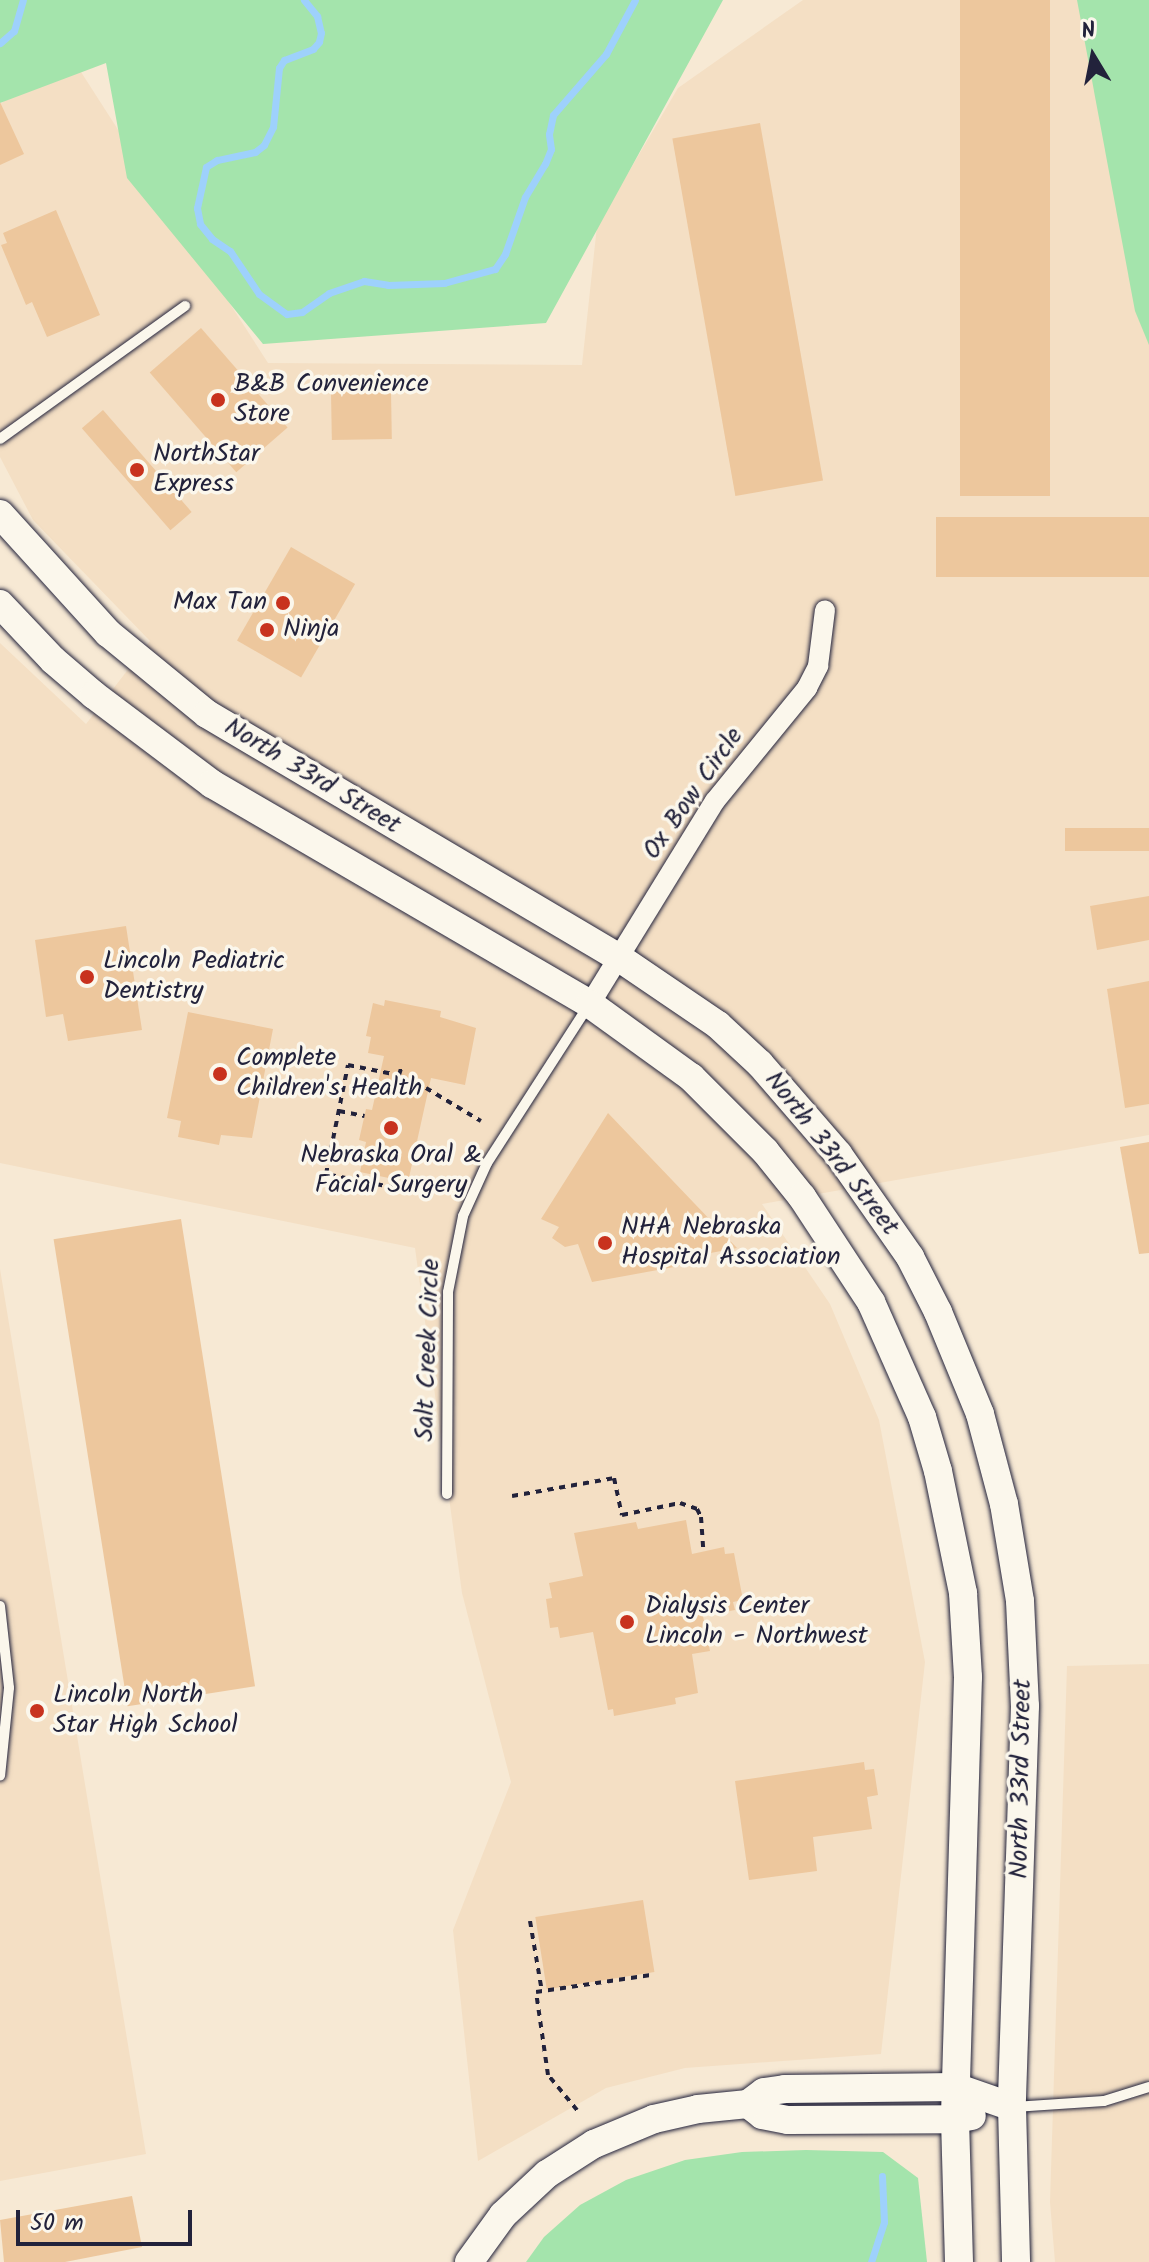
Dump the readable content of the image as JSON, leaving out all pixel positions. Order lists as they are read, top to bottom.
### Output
{
  "streets": {
    "main road": ["North 33rd Street"],
    "street": ["Ox Bow Circle"],
    "lane": ["Salt Creek Circle"]
  },
  "crossings": [
    ["North 33rd Street", "Ox Bow Circle"],
    ["North 33rd Street", "Salt Creek Circle"],
    ["Ox Bow Circle", "Salt Creek Circle"]
  ],
  "places": [
    "B&B Convenience Store",
    "NorthStar Express",
    "Max Tan",
    "Ninja",
    "Lincoln Pediatric Dentistry",
    "Complete Children's Health",
    "Nebraska Oral & Facial Surgery",
    "NHA Nebraska Hospital Association",
    "Dialysis Center Lincoln - Northwest",
    "Lincoln North Star High School"
  ],
  "scale_bar": "50 m",
  "north": "top"
}
